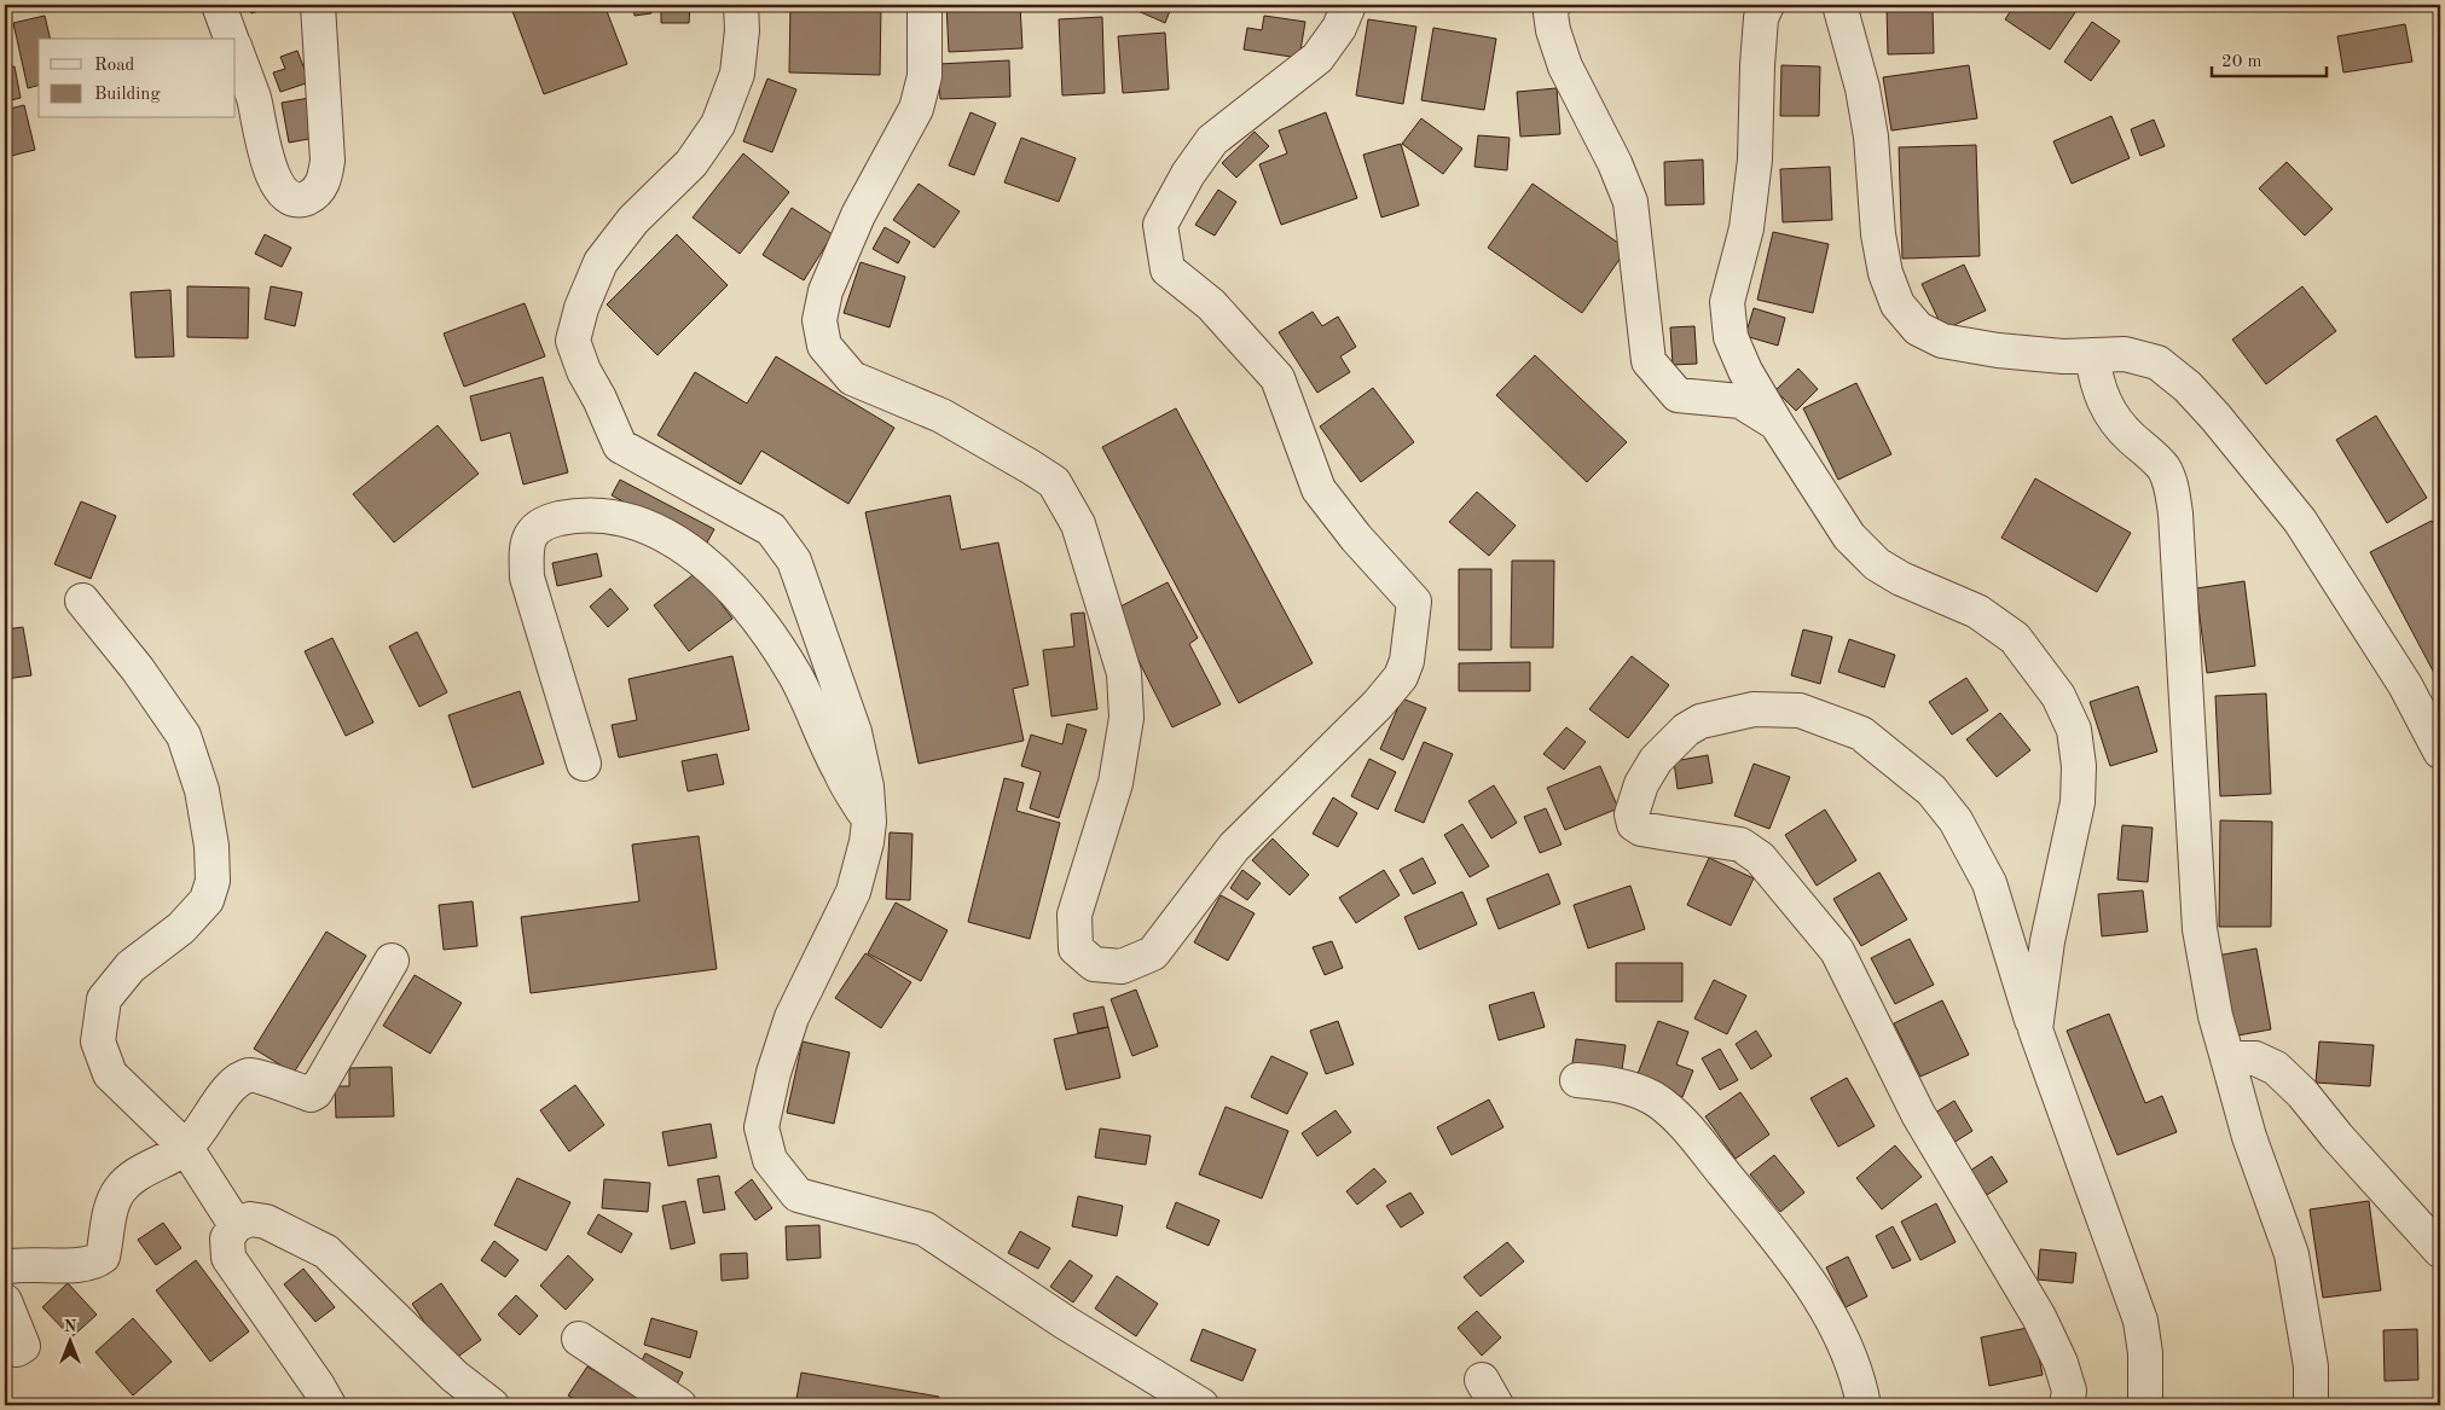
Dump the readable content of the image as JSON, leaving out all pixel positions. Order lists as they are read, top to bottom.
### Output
{
  "legend": ["Road", "Building"],
  "scale_bar": "20 m",
  "north": "top"
}
